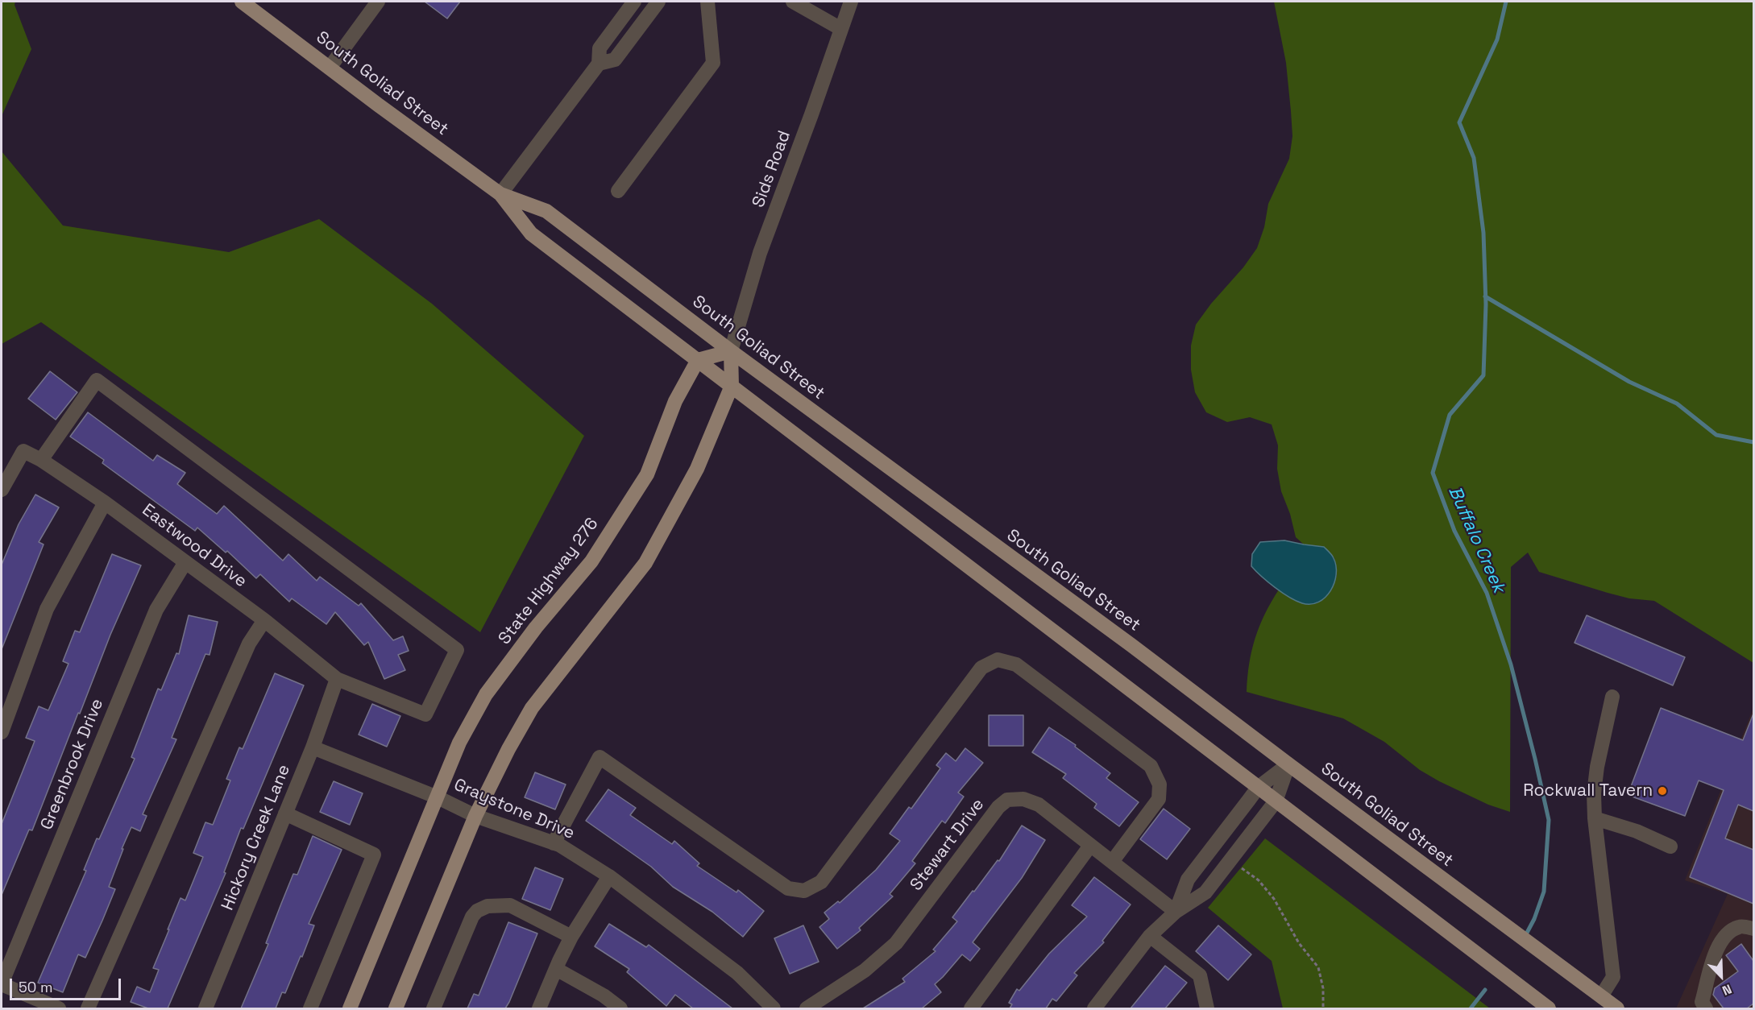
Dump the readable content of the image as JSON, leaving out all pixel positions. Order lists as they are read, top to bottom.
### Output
{
  "streets": {
    "main road": ["South Goliad Street", "State Highway 276"],
    "street": [
      "Sids Road",
      "Eastwood Drive",
      "Greenbrook Drive",
      "Graystone Drive",
      "Hickory Creek Lane",
      "Stewart Drive"
    ]
  },
  "crossings": [
    ["South Goliad Street", "Sids Road"],
    ["South Goliad Street", "State Highway 276"],
    ["Eastwood Drive", "Greenbrook Drive"],
    ["Eastwood Drive", "Hickory Creek Lane"],
    ["State Highway 276", "Graystone Drive"],
    ["Graystone Drive", "Hickory Creek Lane"]
  ],
  "water": ["Buffalo Creek"],
  "places": ["Rockwall Tavern"],
  "scale_bar": "50 m",
  "north": "bottom right"
}
